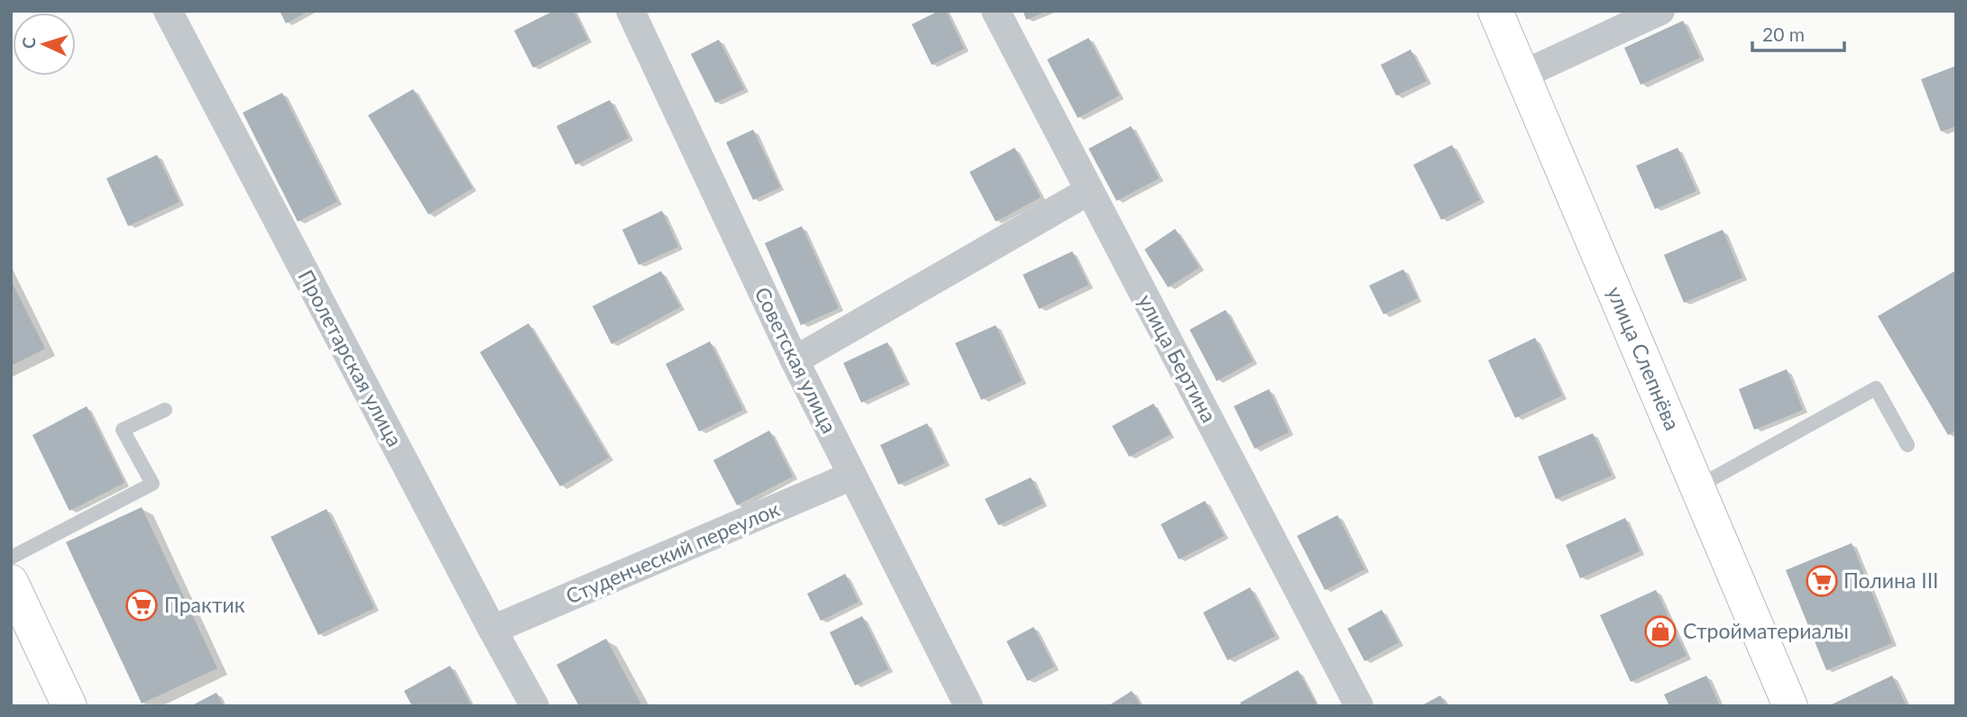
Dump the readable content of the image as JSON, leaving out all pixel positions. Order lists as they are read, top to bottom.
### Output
{
  "streets": {
    "street": [
      "Пролетарская улица",
      "улица Бертина",
      "улица Слепнёва",
      "Советская улица",
      "Студенческий переулок"
    ]
  },
  "crossings": [
    ["Пролетарская улица", "Студенческий переулок"],
    ["Советская улица", "Студенческий переулок"]
  ],
  "places": {
    "supermarket": ["Полина III", "Практик"],
    "shop": ["Стройматериалы"]
  },
  "scale_bar": "20 m",
  "north": "left"
}
